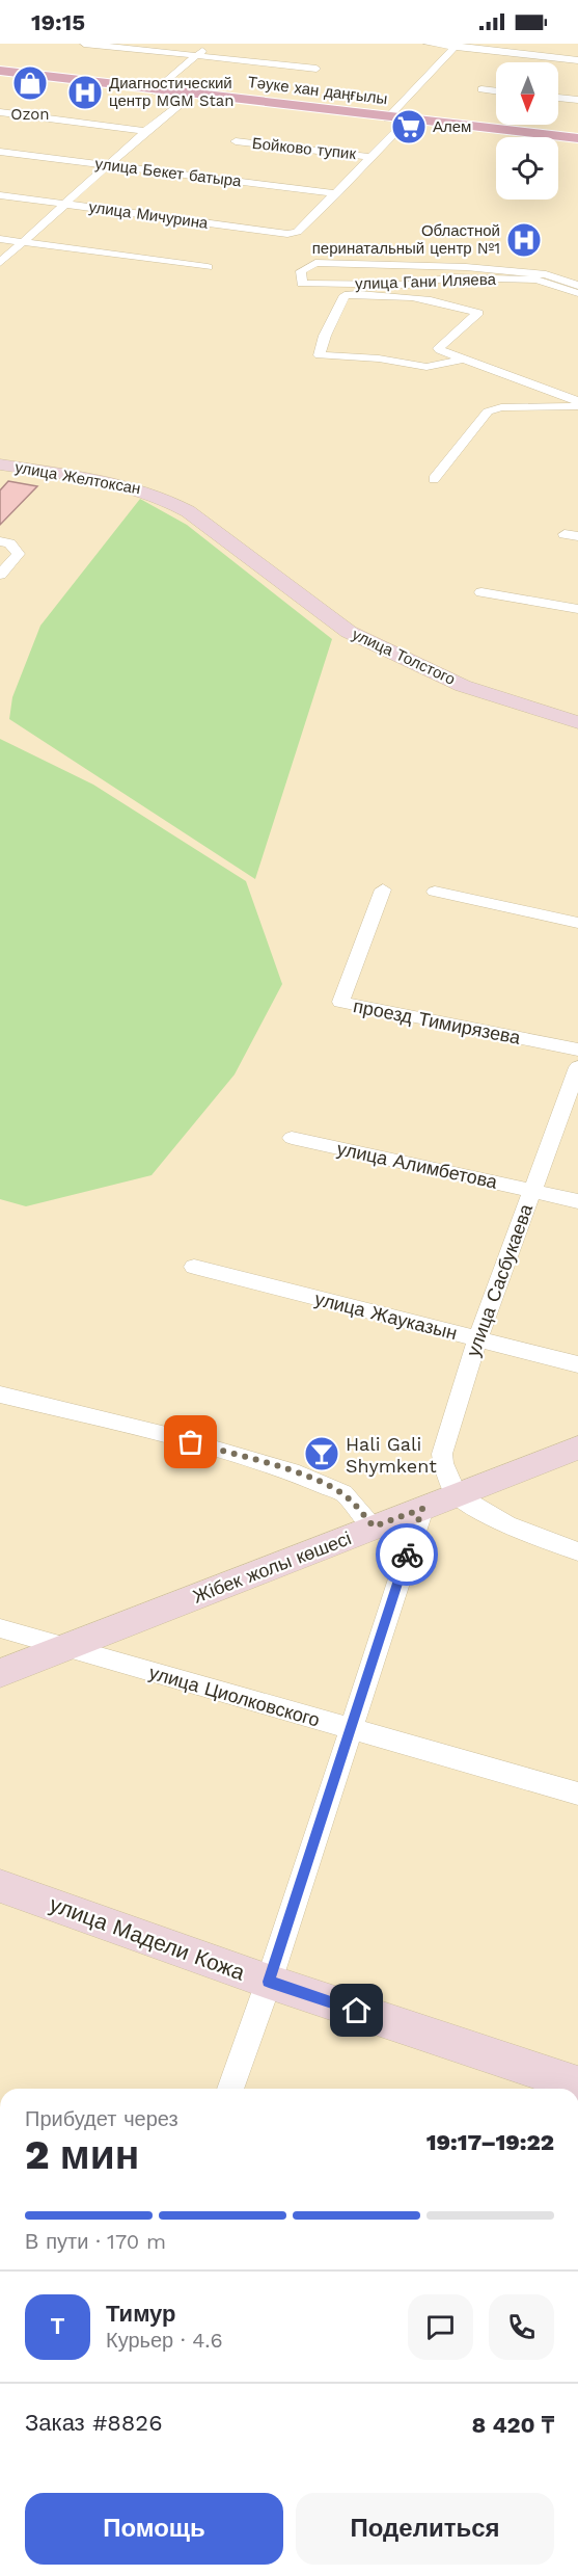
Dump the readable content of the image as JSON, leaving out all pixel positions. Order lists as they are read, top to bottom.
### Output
{
  "streets": {
    "main road": ["Тәуке хан даңғылы"],
    "street": [
      "Бойково тупик",
      "улица Бекет батыра",
      "улица Мичурина",
      "улица Гани Иляева",
      "улица Желтоксан",
      "улица Толстого",
      "проезд Тимирязева",
      "улица Алимбетова",
      "улица Сасбукаева",
      "улица Жауказын",
      "Жібек жолы көшесі",
      "улица Циолковского",
      "улица Мадели Кожа"
    ]
  },
  "crossings": [
    ["улица Бекет батыра", "улица Мичурина"],
    ["улица Желтоксан", "улица Толстого"],
    ["улица Алимбетова", "улица Сасбукаева"],
    ["улица Сасбукаева", "улица Жауказын"],
    ["улица Сасбукаева", "Жібек жолы көшесі"],
    ["Жібек жолы көшесі", "улица Циолковского"]
  ],
  "places": {
    "shop": ["Ozon"],
    "hospital": ["Диагностический центр MGM Stan", "Областной перинатальный центр №1"],
    "supermarket": ["Алем"],
    "bar": ["Hali Gali Shymkent"]
  },
  "north": "bottom",
  "page": {
    "status": "19:15",
    "heading": ["2 мин", "Прибудет через", "19:17–19:22"],
    "panel": [
      "Тимур",
      "Курьер · 4.6",
      "Заказ #8826",
      "8 420 ₸"
    ],
    "bar": "В пути · 170 m",
    "round": "Т",
    "buttons": ["Помощь", "Поделиться"]
  }
}
